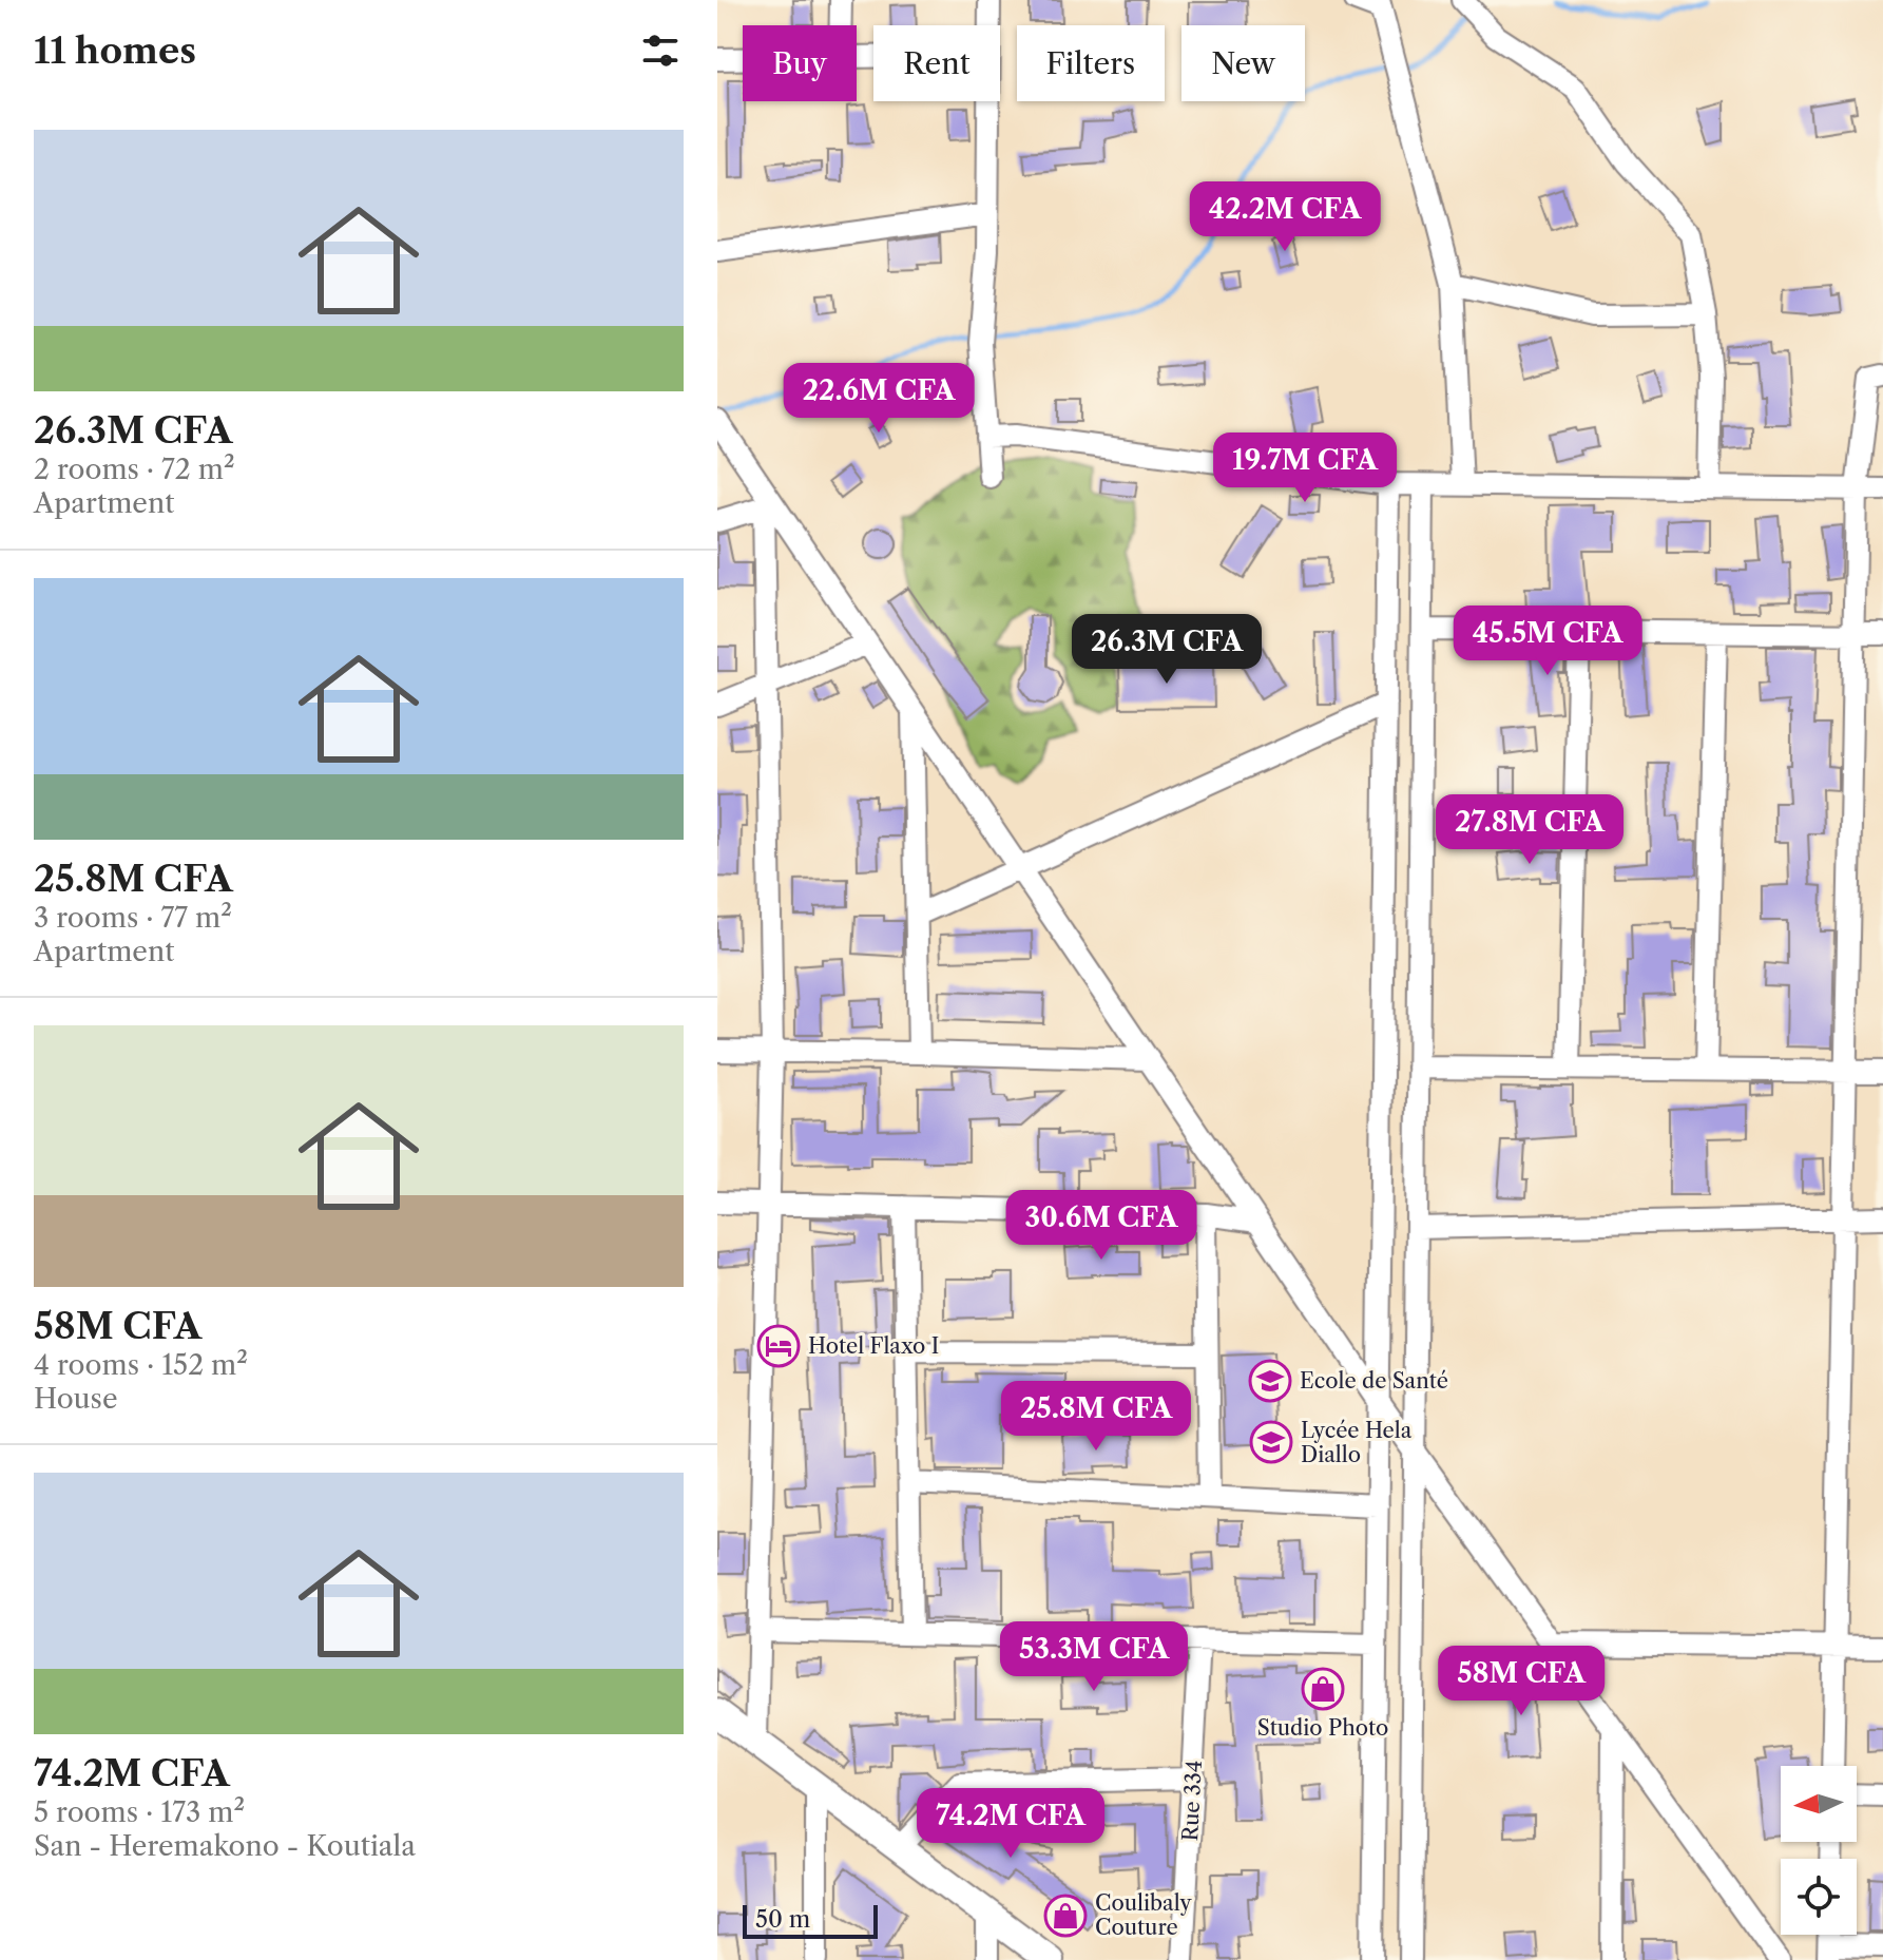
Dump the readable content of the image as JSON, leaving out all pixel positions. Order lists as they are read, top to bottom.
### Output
{
  "streets": {
    "street": ["Rue 334"]
  },
  "places": {
    "hotel": ["Hotel Flaxo I"],
    "school or university": ["Ecole de Santé", "Lycée Hela Diallo"],
    "shop": ["Studio Photo", "Coulibaly Couture"]
  },
  "scale_bar": "50 m",
  "north": "left",
  "page": {
    "heading": "11 homes",
    "chip": [
      "Buy",
      "Rent",
      "Filters",
      "New"
    ],
    "list": [
      {
        "name": "26.3M CFA",
        "note": "2 rooms · 72 m² · Apartment"
      },
      {
        "name": "25.8M CFA",
        "note": "3 rooms · 77 m² · Apartment"
      },
      {
        "name": "58M CFA",
        "note": "4 rooms · 152 m² · House"
      },
      {
        "name": "74.2M CFA",
        "note": "5 rooms · 173 m² · San - Heremakono - Koutiala"
      }
    ],
    "price": [
      "42.2M CFA",
      "22.6M CFA",
      "19.7M CFA",
      "45.5M CFA",
      "26.3M CFA",
      "27.8M CFA",
      "30.6M CFA",
      "25.8M CFA",
      "53.3M CFA",
      "58M CFA",
      "74.2M CFA"
    ],
    "scale": "50 m"
  }
}
